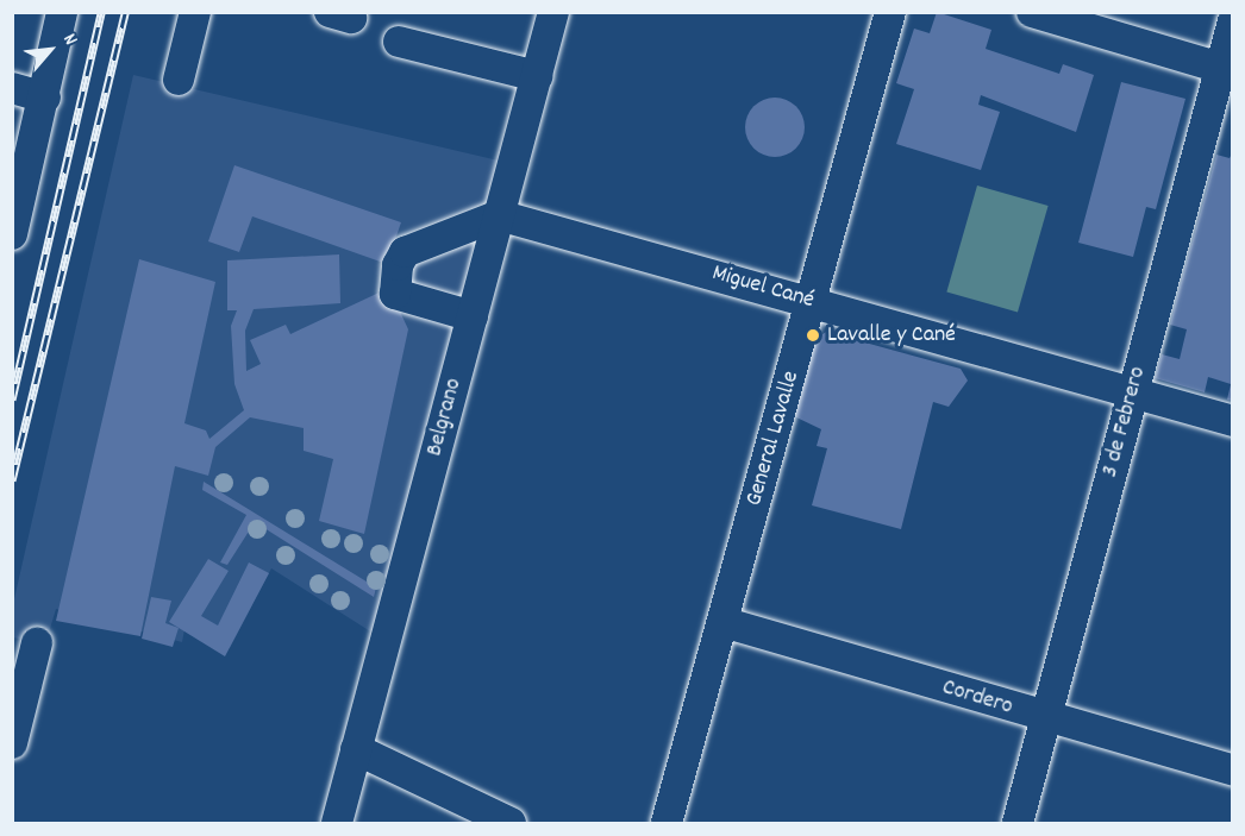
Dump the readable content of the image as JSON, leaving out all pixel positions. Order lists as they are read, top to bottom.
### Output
{
  "streets": {
    "street": [
      "Miguel Cané",
      "Belgrano",
      "3 de Febrero",
      "General Lavalle",
      "Cordero"
    ]
  },
  "crossings": [
    ["Miguel Cané", "Belgrano"],
    ["Miguel Cané", "3 de Febrero"],
    ["Miguel Cané", "General Lavalle"],
    ["3 de Febrero", "Cordero"],
    ["General Lavalle", "Cordero"]
  ],
  "places": ["Lavalle y Cané"],
  "north": "top right"
}
